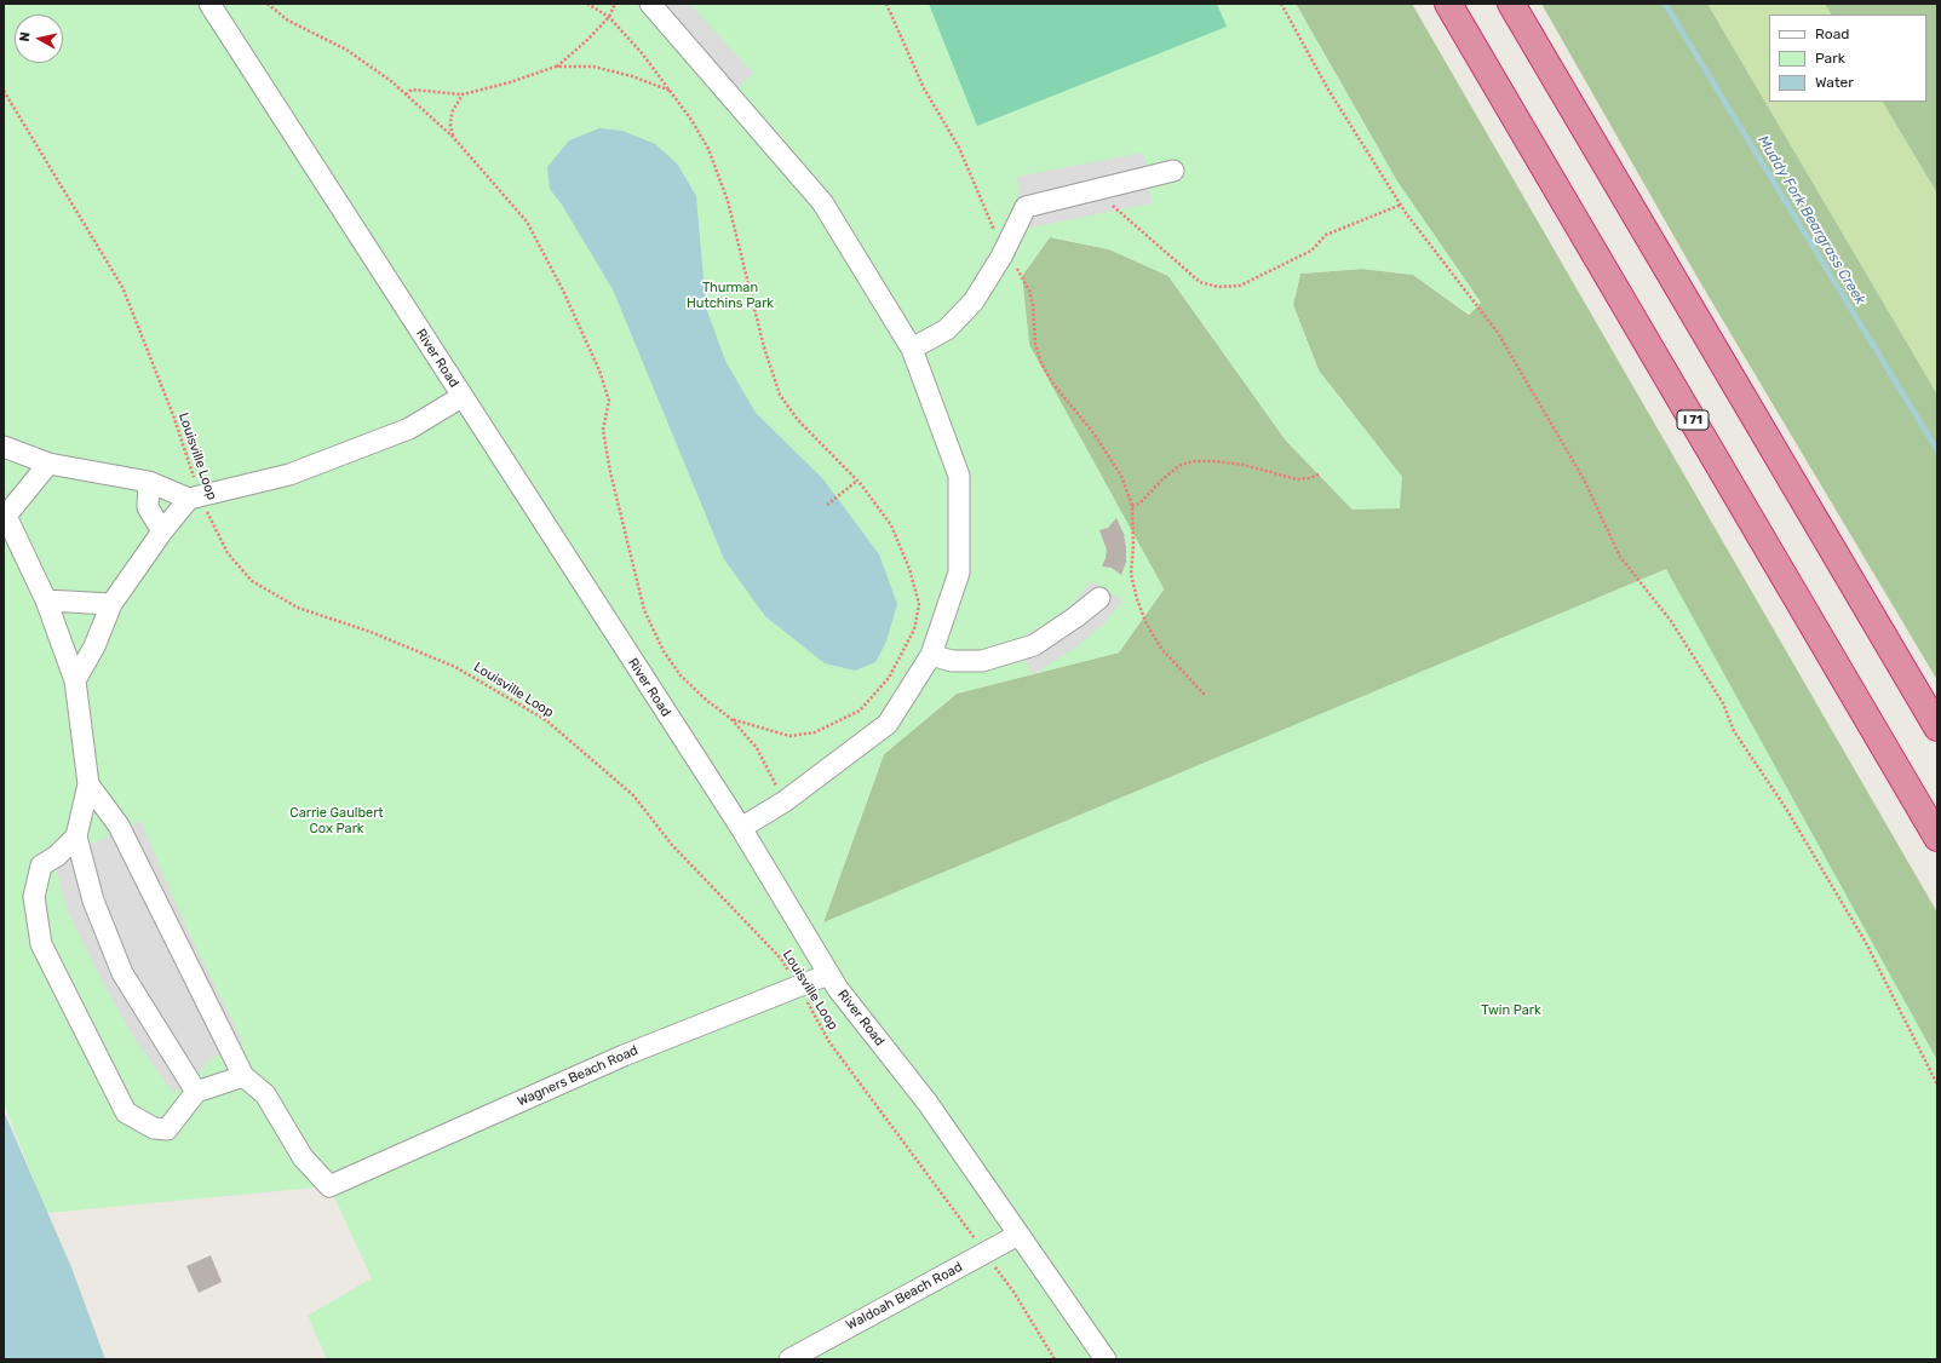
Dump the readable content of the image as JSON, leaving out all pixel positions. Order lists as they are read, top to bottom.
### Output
{
  "streets": {
    "highway": ["I 71"],
    "street": ["River Road", "Wagners Beach Road", "Waldoah Beach Road"],
    "path": ["Louisville Loop"]
  },
  "crossings": [
    ["River Road", "Wagners Beach Road"],
    ["River Road", "Waldoah Beach Road"],
    ["Louisville Loop", "Wagners Beach Road"],
    ["Louisville Loop", "Waldoah Beach Road"]
  ],
  "water": ["Muddy Fork Beargrass Creek"],
  "parks": ["Thurman Hutchins Park", "Carrie Gaulbert Cox Park", "Twin Park"],
  "legend": ["Road", "Park", "Water"],
  "north": "left"
}
